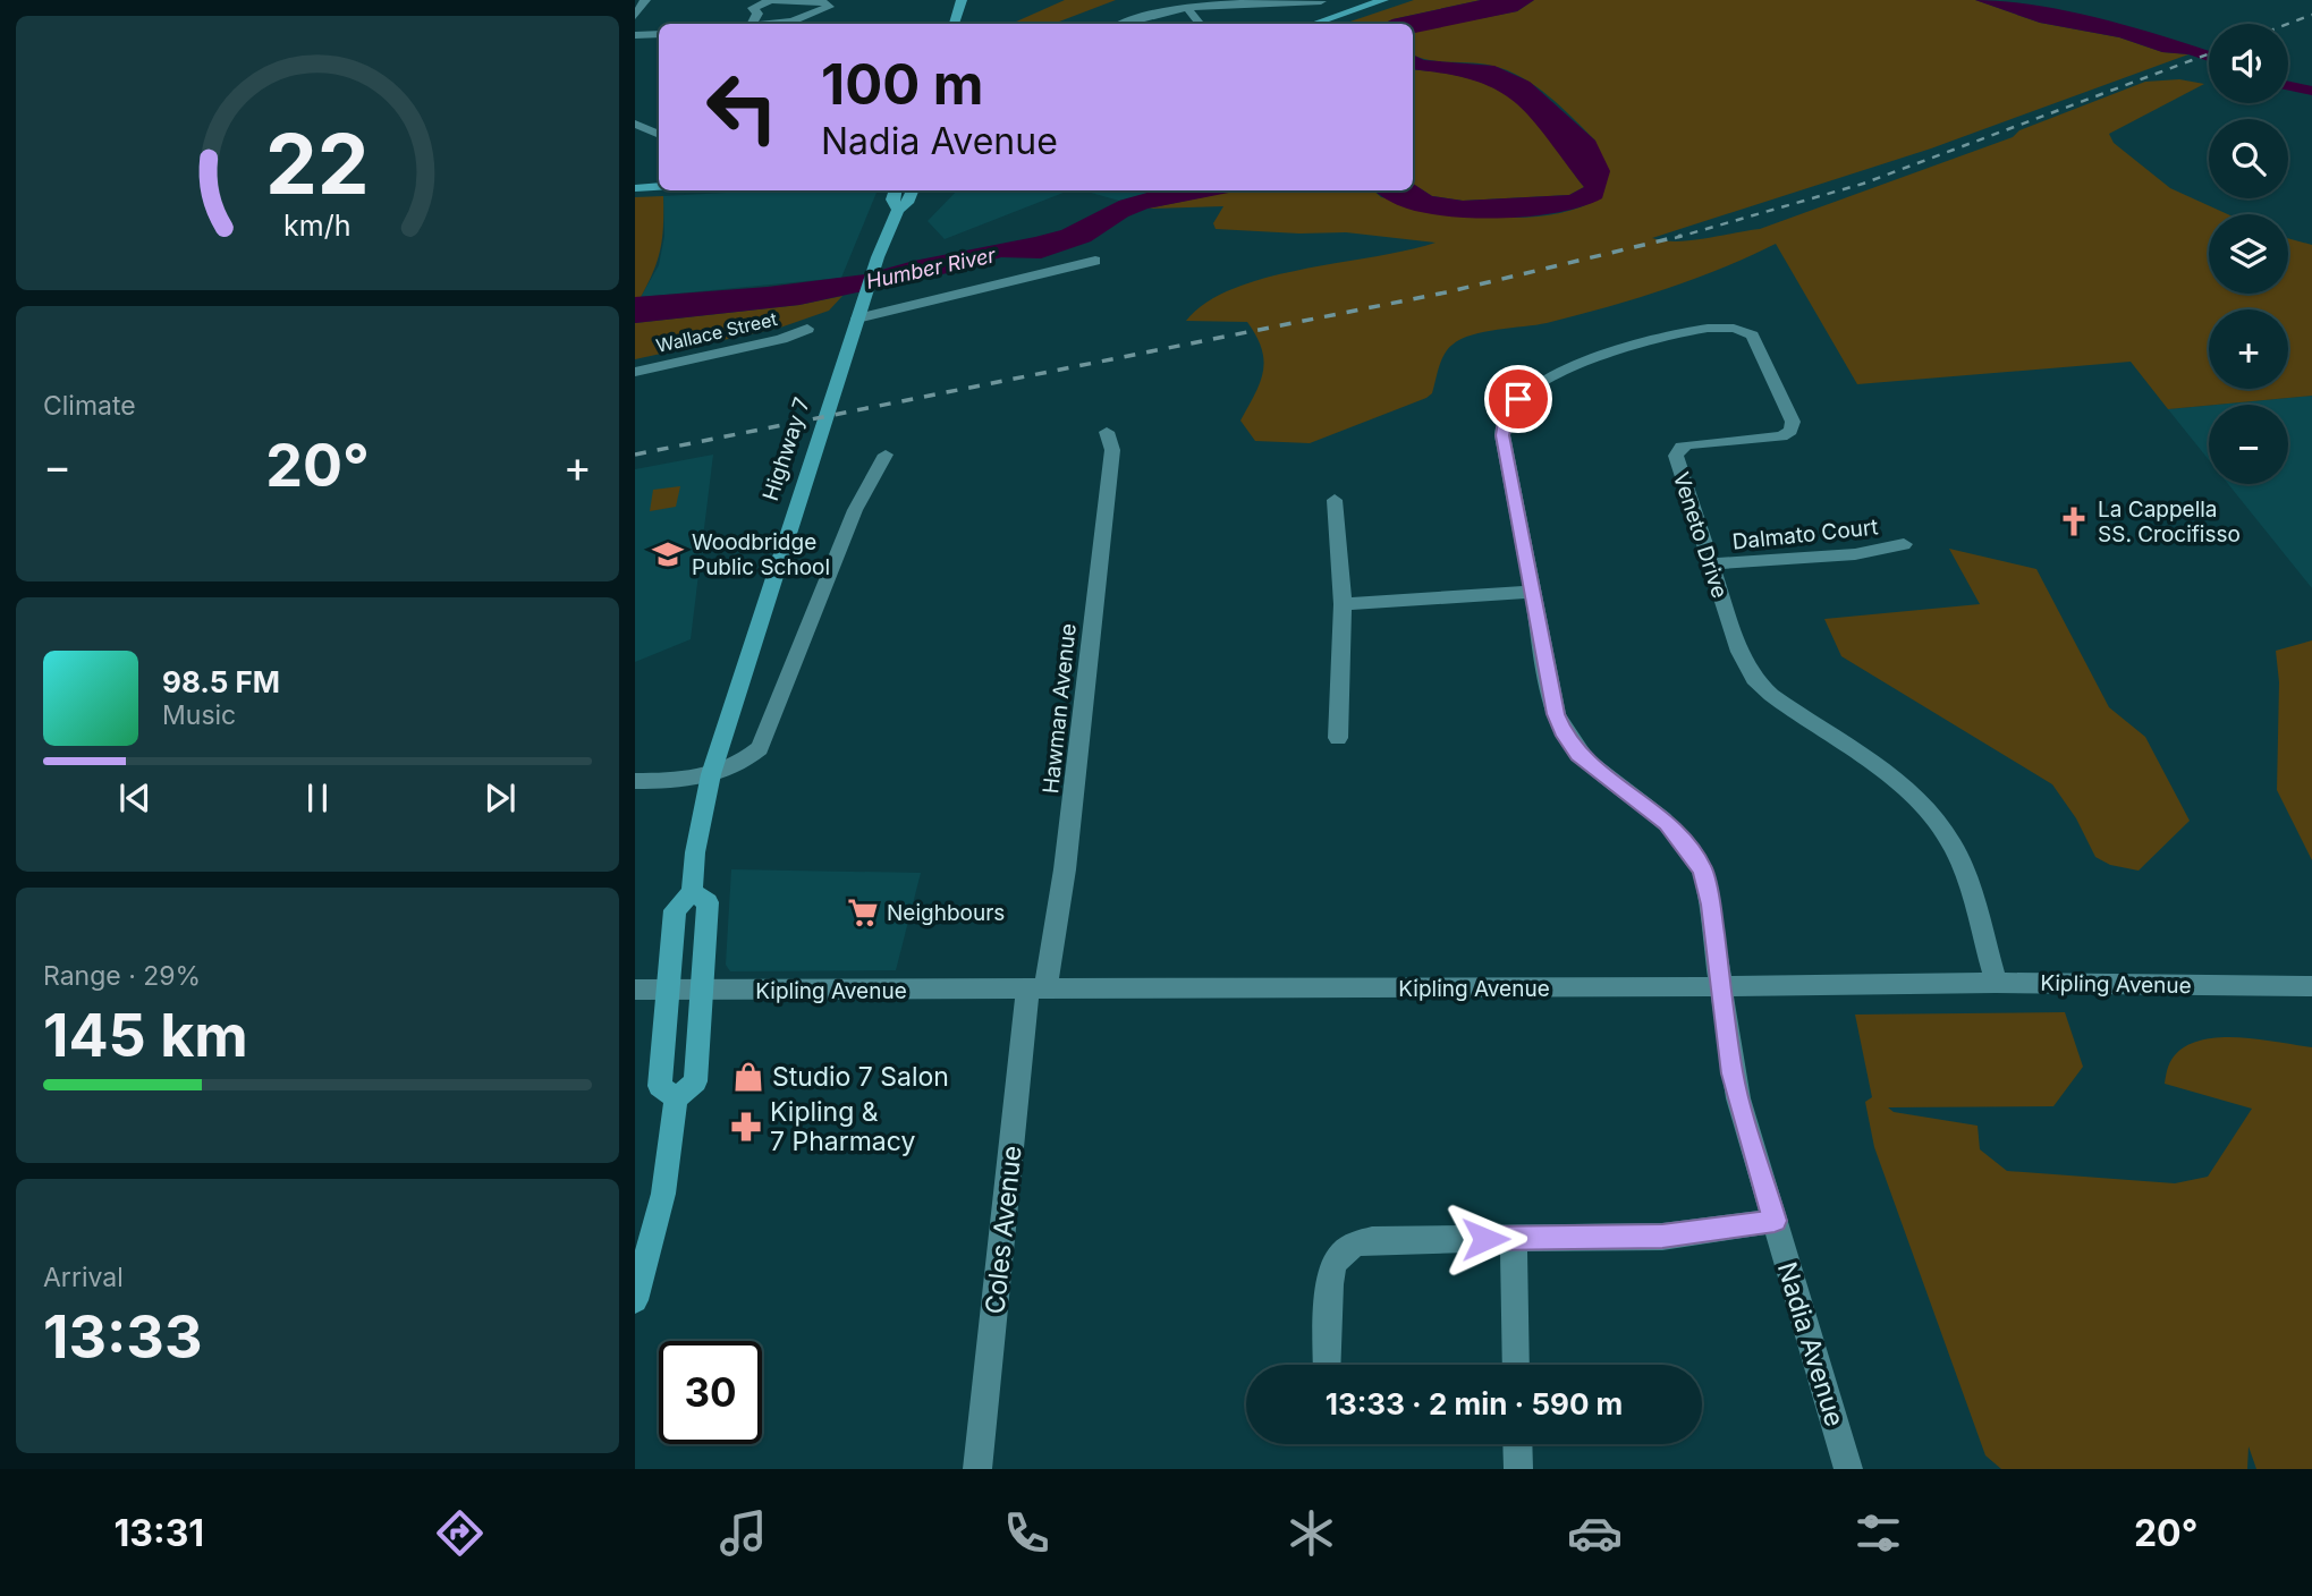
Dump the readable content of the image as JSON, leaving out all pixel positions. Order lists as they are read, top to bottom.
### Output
{
  "streets": {
    "main road": ["Highway 7"],
    "street": [
      "Wallace Street",
      "Dalmato Court",
      "Veneto Drive",
      "Hawman Avenue",
      "Kipling Avenue",
      "Coles Avenue",
      "Nadia Avenue"
    ]
  },
  "crossings": [
    ["Highway 7", "Kipling Avenue"],
    ["Dalmato Court", "Veneto Drive"],
    ["Veneto Drive", "Kipling Avenue"],
    ["Veneto Drive", "Nadia Avenue"],
    ["Hawman Avenue", "Kipling Avenue"],
    ["Hawman Avenue", "Coles Avenue"],
    ["Kipling Avenue", "Coles Avenue"],
    ["Kipling Avenue", "Nadia Avenue"]
  ],
  "water": ["Humber River"],
  "places": {
    "church": ["La Cappella SS. Crocifisso"],
    "school or university": ["Woodbridge Public School"],
    "supermarket": ["Neighbours"],
    "shop": ["Studio 7 Salon"],
    "pharmacy": ["Kipling & 7 Pharmacy"]
  },
  "page": {
    "map_buttons": ["+", "−"],
    "turn": ["100 m", "Nadia Avenue"],
    "tile": [
      "Climate",
      ["Range · 29%", "145 km"],
      ["Arrival", "13:33"]
    ],
    "heat": ["−", "20°", "+"],
    "song": ["98.5 FM", "Music"],
    "limit": "30",
    "trip": "13:33 · 2 min · 590 m",
    "tabs": ["13:31", "20°"],
    "gauge": ["22", "km/h"]
  }
}
